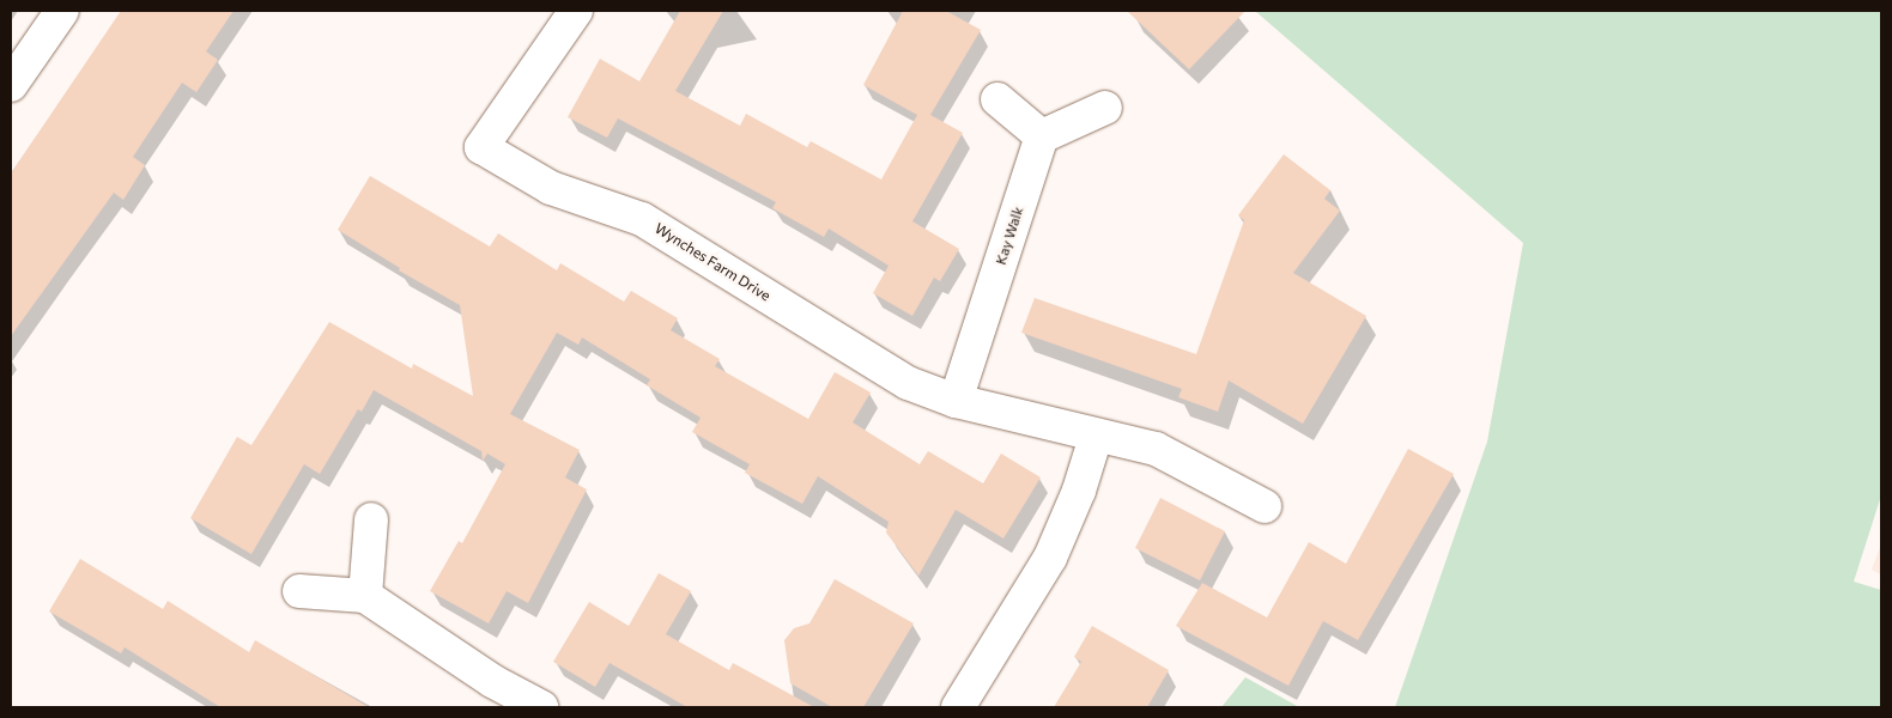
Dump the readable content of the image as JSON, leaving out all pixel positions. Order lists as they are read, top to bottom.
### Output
{
  "streets": {
    "street": ["Kay Walk", "Wynches Farm Drive"]
  },
  "crossings": [
    ["Kay Walk", "Wynches Farm Drive"]
  ]
}
